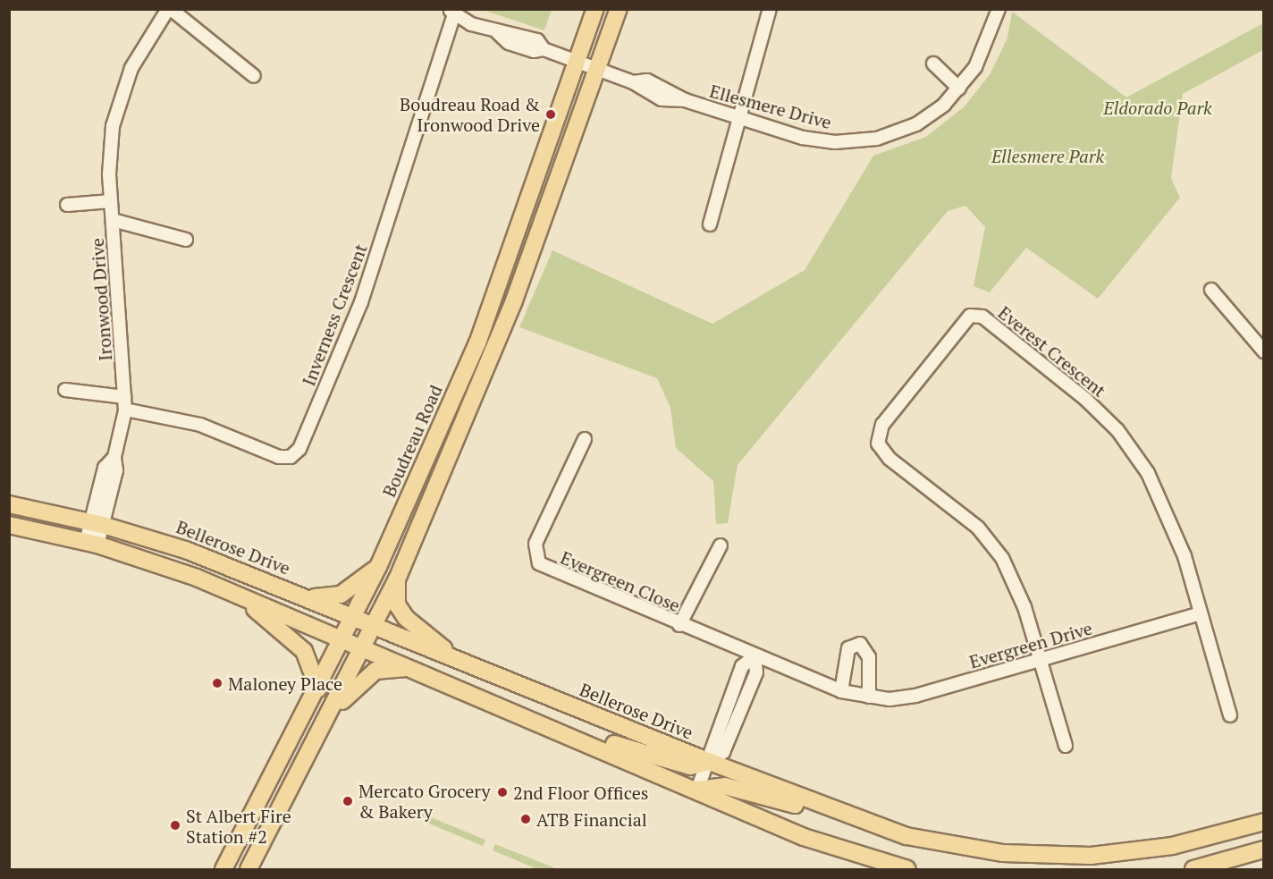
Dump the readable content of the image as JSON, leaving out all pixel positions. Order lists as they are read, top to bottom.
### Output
{
  "streets": {
    "main road": ["Boudreau Road", "Bellerose Drive"],
    "street": [
      "Ellesmere Drive",
      "Ironwood Drive",
      "Inverness Crescent",
      "Everest Crescent",
      "Evergreen Close",
      "Evergreen Drive"
    ]
  },
  "crossings": [
    ["Ellesmere Drive", "Boudreau Road"],
    ["Ironwood Drive", "Inverness Crescent"],
    ["Ironwood Drive", "Bellerose Drive"],
    ["Everest Crescent", "Evergreen Drive"],
    ["Boudreau Road", "Bellerose Drive"],
    ["Evergreen Close", "Evergreen Drive"]
  ],
  "parks": ["Eldorado Park", "Ellesmere Park"],
  "places": [
    "Boudreau Road & Ironwood Drive",
    "Maloney Place",
    "2nd Floor Offices",
    "Mercato Grocery & Bakery",
    "ATB Financial",
    "St Albert Fire Station #2"
  ]
}
